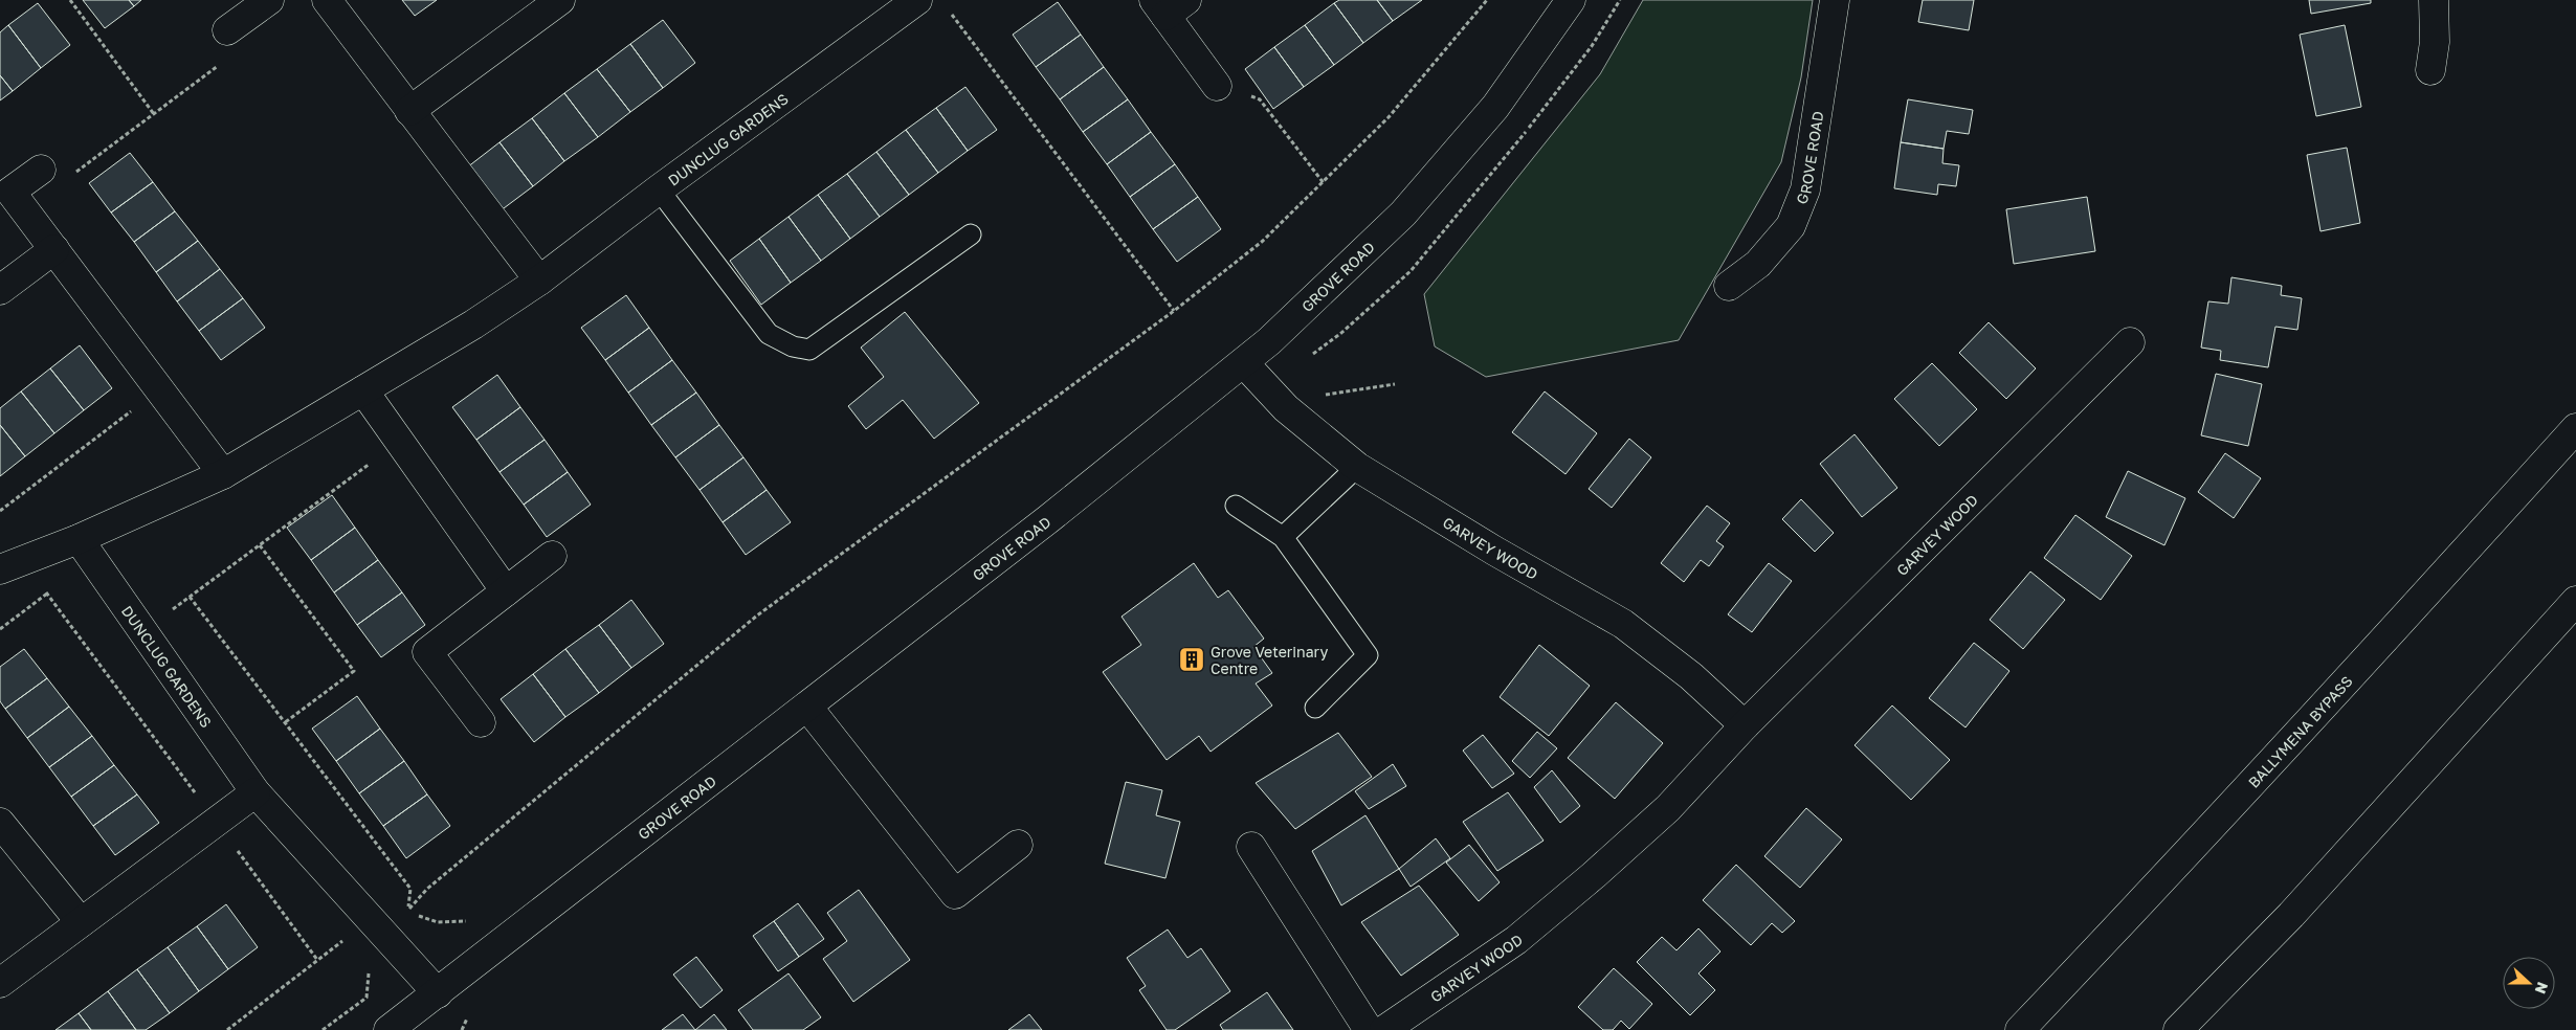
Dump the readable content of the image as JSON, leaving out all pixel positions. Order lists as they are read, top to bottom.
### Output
{
  "streets": {
    "main road": [
      "DUNCLUG GARDENS",
      "GROVE ROAD",
      "GARVEY WOOD",
      "BALLYMENA BYPASS"
    ]
  },
  "crossings": [
    ["DUNCLUG GARDENS", "GROVE ROAD"],
    ["GROVE ROAD", "GARVEY WOOD"]
  ],
  "places": {
    "building": ["Grove Veterinary Centre"]
  },
  "north": "right"
}
